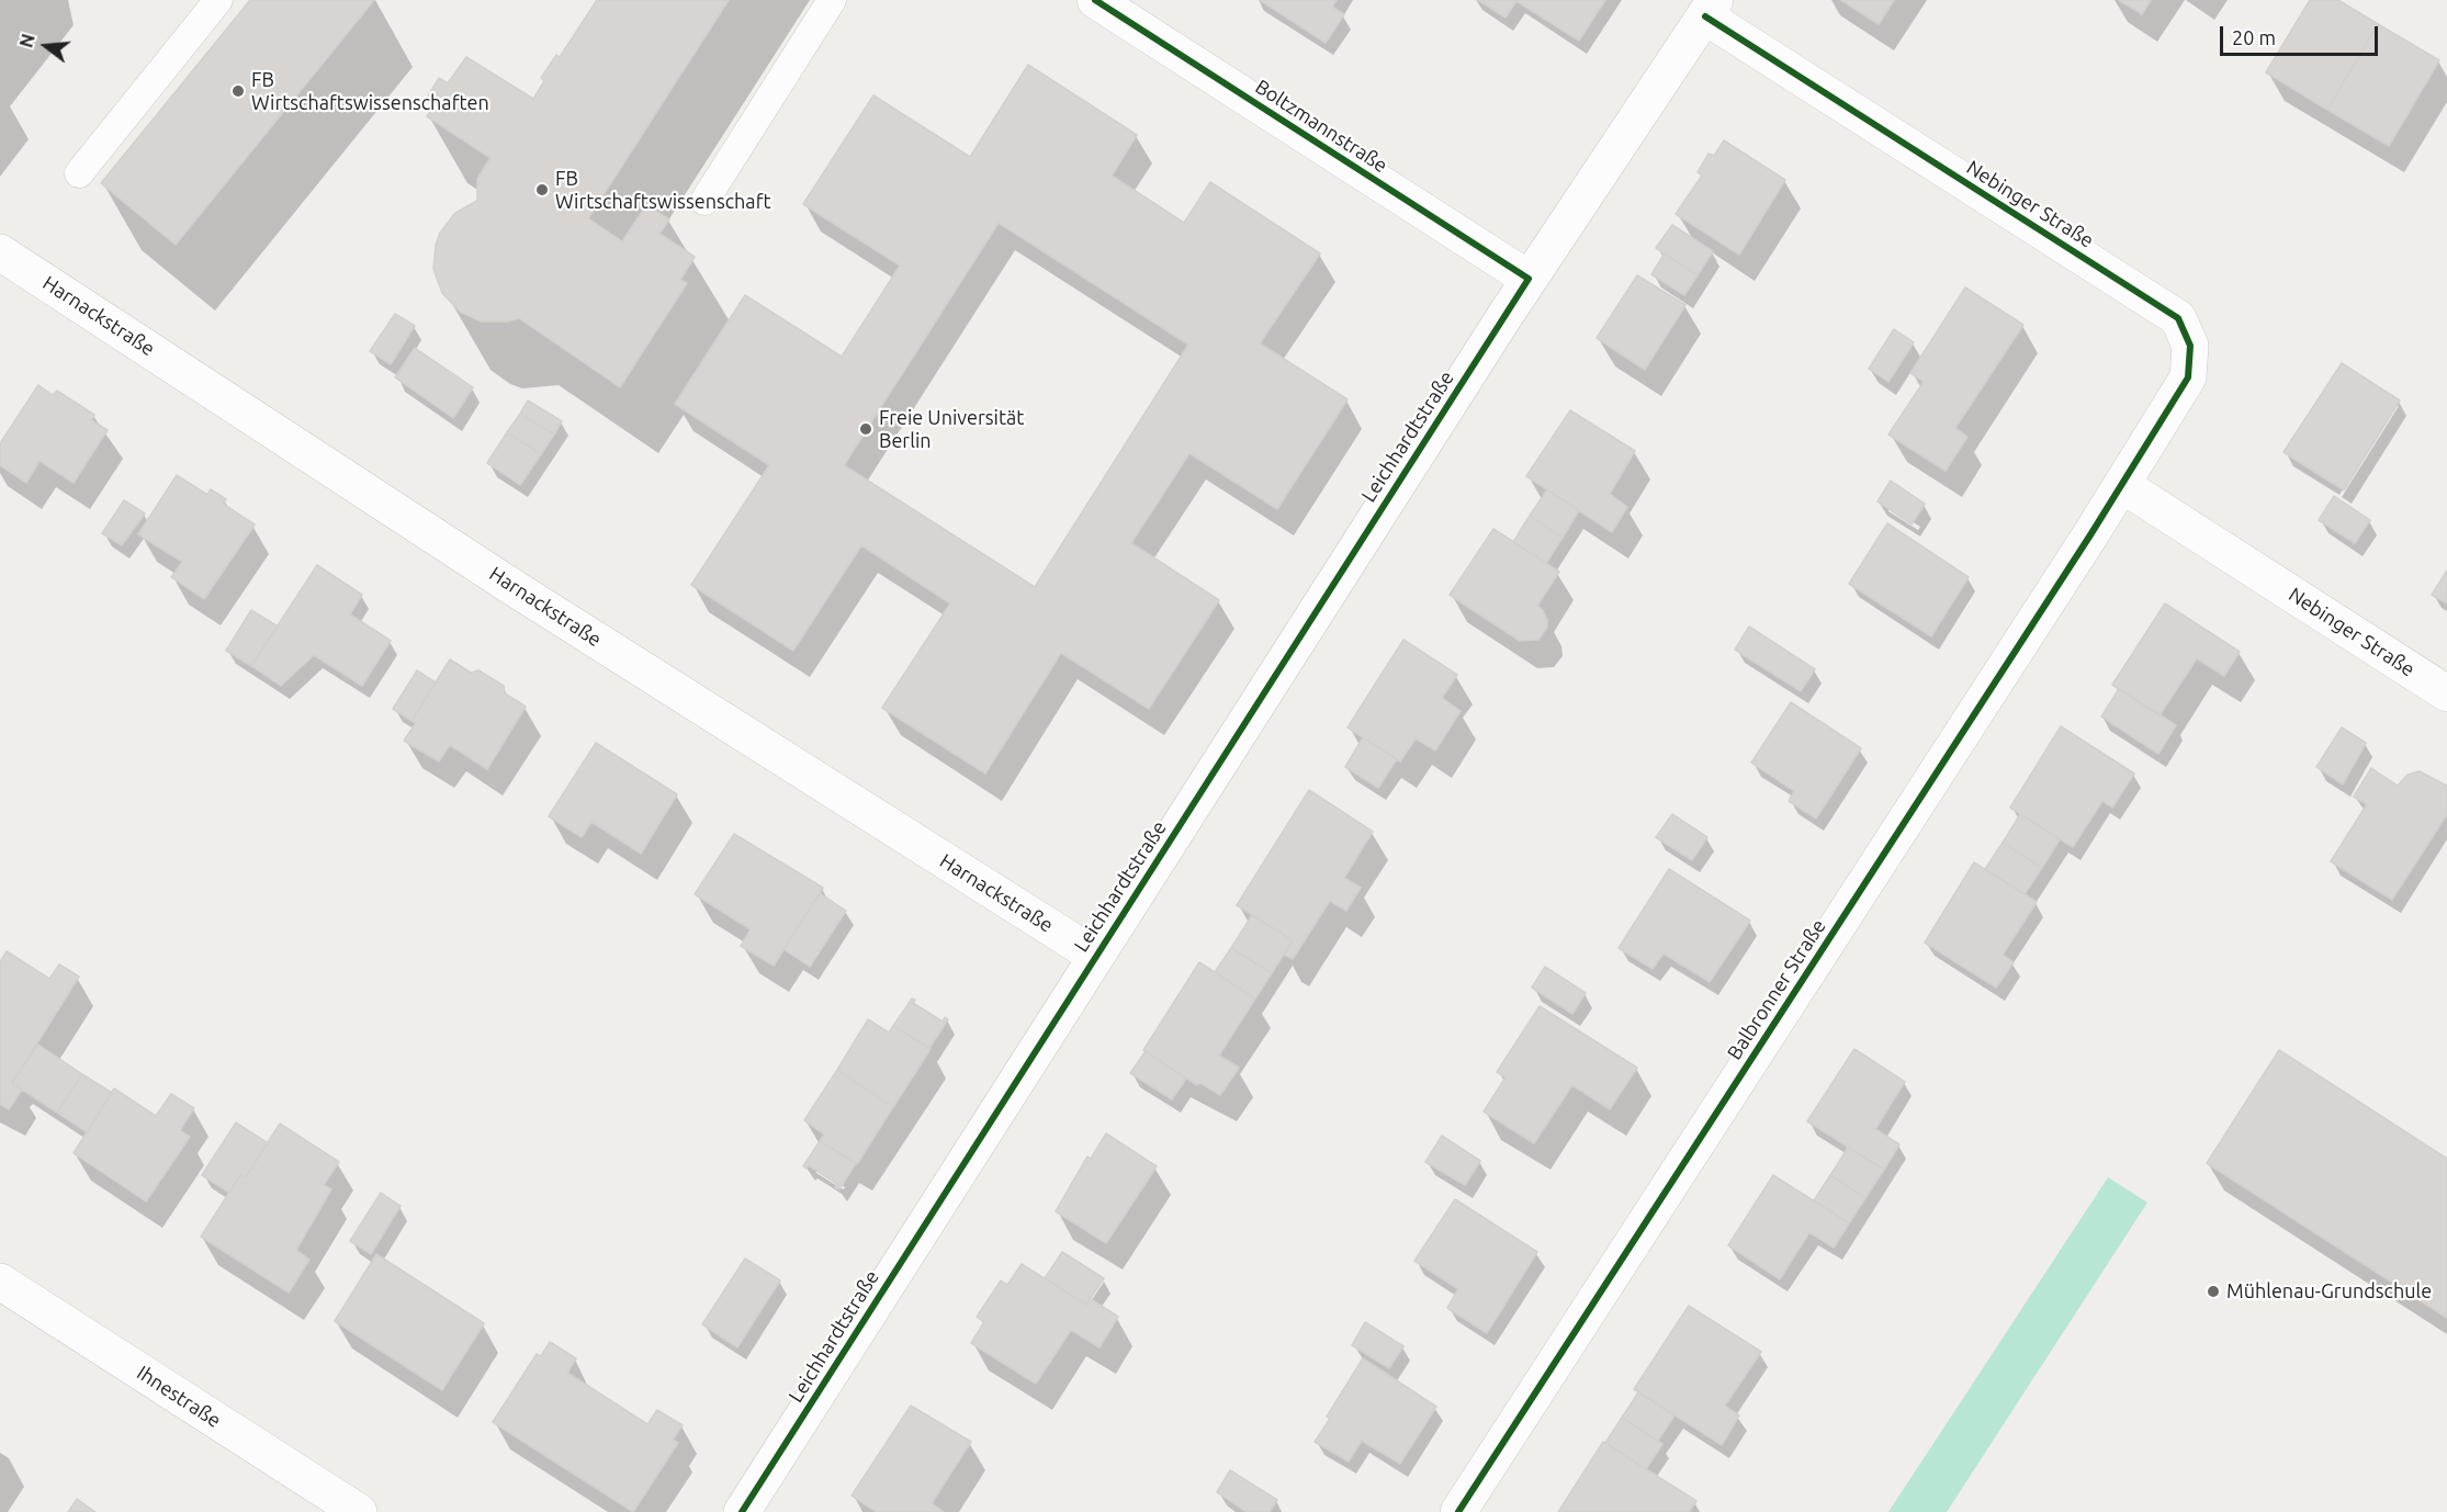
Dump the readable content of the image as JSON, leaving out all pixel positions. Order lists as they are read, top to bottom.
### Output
{
  "streets": {
    "street": [
      "Boltzmannstraße",
      "Nebinger Straße",
      "Harnackstraße",
      "Leichhardtstraße",
      "Balbronner Straße",
      "Ihnestraße"
    ]
  },
  "crossings": [
    ["Boltzmannstraße", "Leichhardtstraße"],
    ["Nebinger Straße", "Leichhardtstraße"],
    ["Nebinger Straße", "Balbronner Straße"],
    ["Harnackstraße", "Leichhardtstraße"]
  ],
  "places": [
    "FB Wirtschaftswissenschaften",
    "FB Wirtschaftswissenschaft",
    "Freie Universität Berlin",
    "Mühlenau-Grundschule"
  ],
  "scale_bar": "20 m",
  "north": "left"
}
